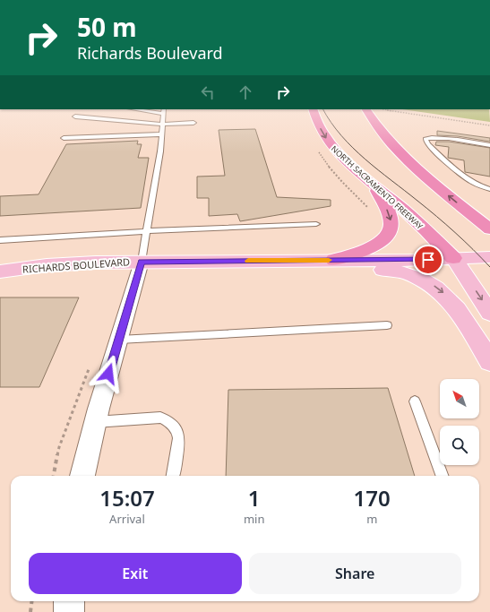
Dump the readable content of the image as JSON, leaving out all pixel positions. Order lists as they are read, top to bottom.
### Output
{
  "streets": {
    "highway": ["NORTH SACRAMENTO FREEWAY"],
    "main road": ["RICHARDS BOULEVARD"]
  },
  "crossings": [
    ["NORTH SACRAMENTO FREEWAY", "RICHARDS BOULEVARD"]
  ],
  "north": "top left",
  "page": {
    "turn": ["50 m", "Richards Boulevard"],
    "eta": [
      "15:07",
      "Arrival",
      "1",
      "min",
      "170",
      "m"
    ],
    "buttons": ["Exit", "Share"]
  }
}
